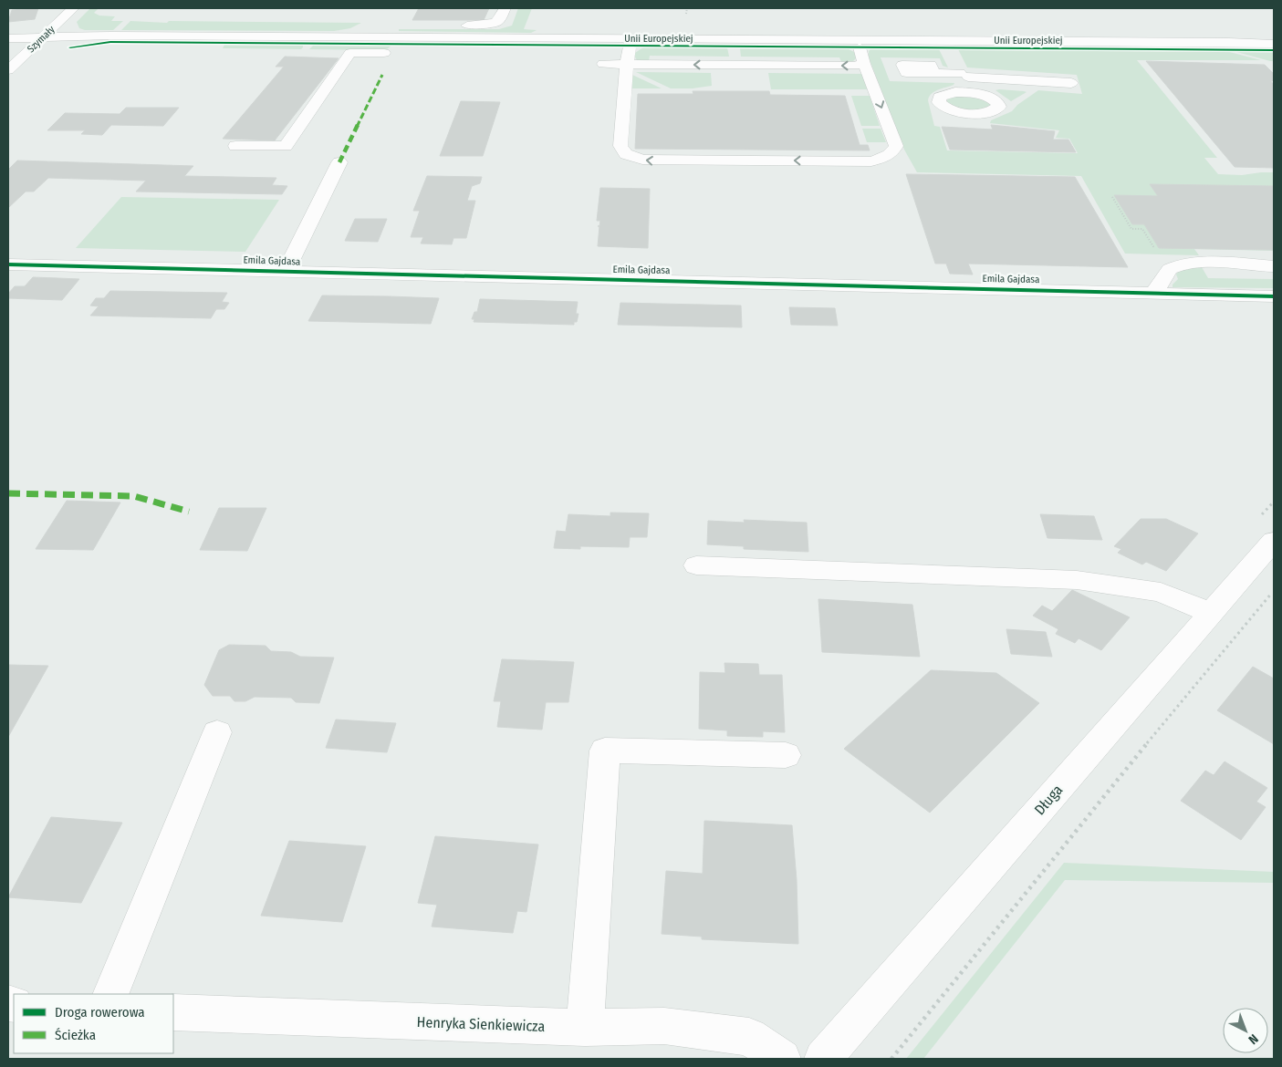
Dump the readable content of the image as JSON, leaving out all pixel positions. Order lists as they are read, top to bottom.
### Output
{
  "streets": {
    "street": [
      "Unii Europejskiej",
      "Szymały",
      "Emila Gajdasa",
      "Długa",
      "Henryka Sienkiewicza"
    ]
  },
  "crossings": [
    ["Unii Europejskiej", "Szymały"]
  ],
  "legend": ["Droga rowerowa", "Ścieżka"],
  "north": "bottom right"
}
